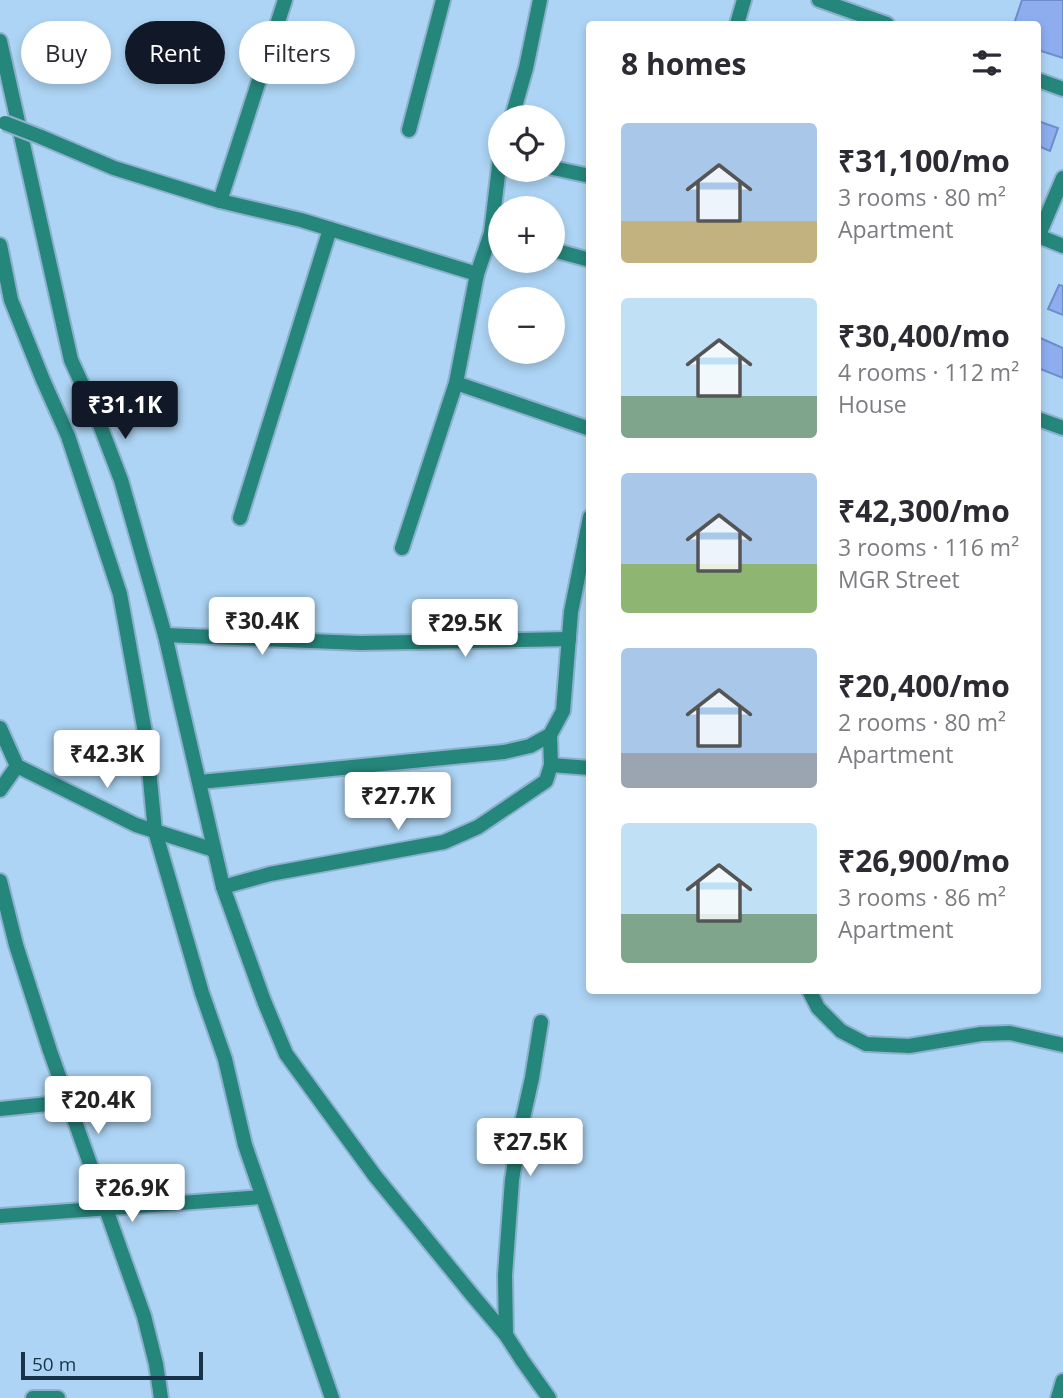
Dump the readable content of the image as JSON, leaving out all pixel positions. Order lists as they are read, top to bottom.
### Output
{
  "scale_bar": "50 m",
  "page": {
    "chip": ["Buy", "Rent", "Filters"],
    "heading": "8 homes",
    "map_buttons": ["+", "−"],
    "list": [
      {
        "name": "₹31,100/mo",
        "note": "3 rooms · 80 m² · Apartment"
      },
      {
        "name": "₹30,400/mo",
        "note": "4 rooms · 112 m² · House"
      },
      {
        "name": "₹42,300/mo",
        "note": "3 rooms · 116 m² · MGR Street"
      },
      {
        "name": "₹20,400/mo",
        "note": "2 rooms · 80 m² · Apartment"
      },
      {
        "name": "₹26,900/mo",
        "note": "3 rooms · 86 m² · Apartment"
      }
    ],
    "price": [
      "₹31.1K",
      "₹30.4K",
      "₹29.5K",
      "₹42.3K",
      "₹27.7K",
      "₹20.4K",
      "₹27.5K",
      "₹26.9K"
    ],
    "scale": "50 m"
  }
}
